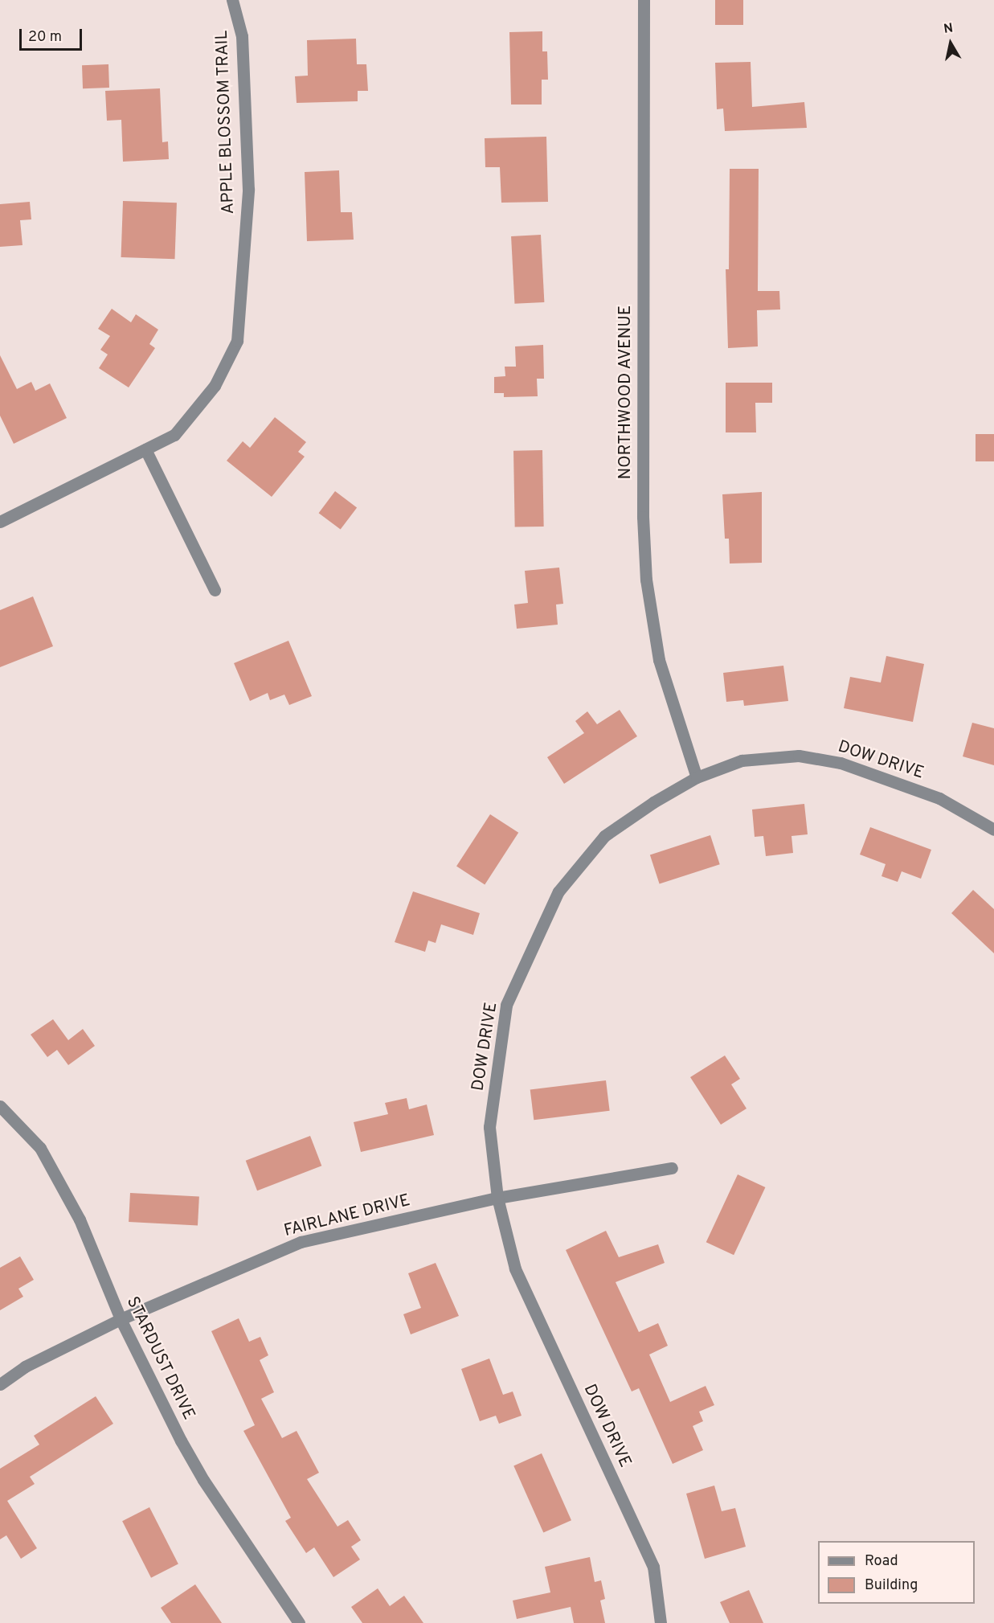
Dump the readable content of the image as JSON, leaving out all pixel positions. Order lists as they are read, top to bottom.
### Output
{
  "streets": {
    "street": [
      "APPLE BLOSSOM TRAIL",
      "NORTHWOOD AVENUE",
      "DOW DRIVE",
      "FAIRLANE DRIVE",
      "STARDUST DRIVE"
    ]
  },
  "crossings": [
    ["NORTHWOOD AVENUE", "DOW DRIVE"],
    ["DOW DRIVE", "FAIRLANE DRIVE"],
    ["FAIRLANE DRIVE", "STARDUST DRIVE"]
  ],
  "legend": ["Road", "Building"],
  "scale_bar": "20 m",
  "north": "top"
}
